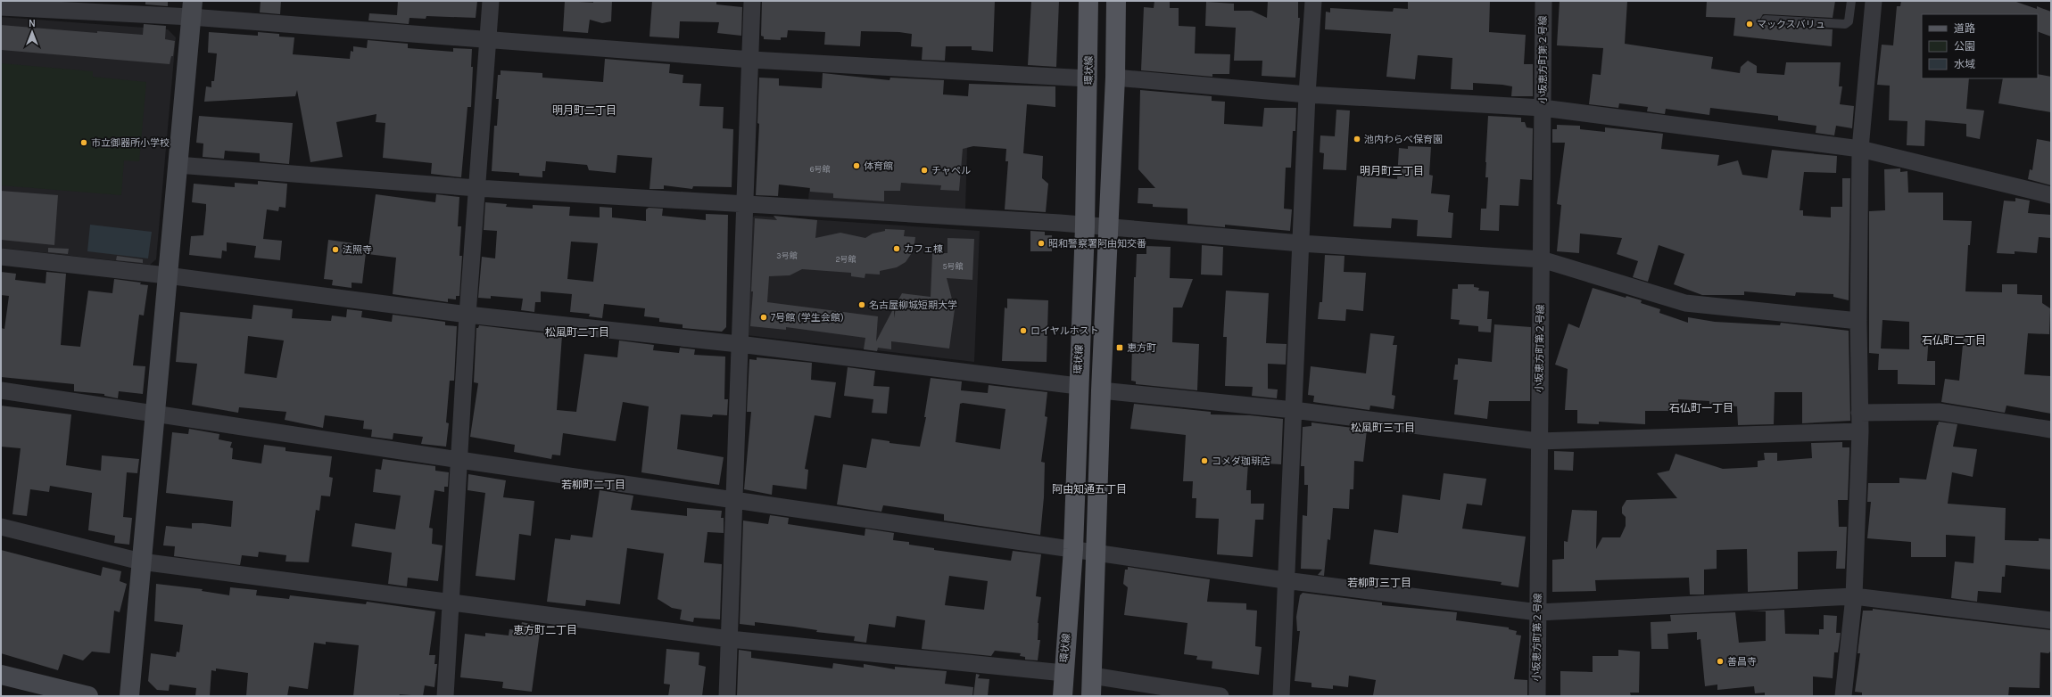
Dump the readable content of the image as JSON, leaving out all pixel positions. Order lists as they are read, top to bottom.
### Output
{
  "streets": {
    "main road": ["環状線"],
    "street": ["小坂恵方町第２号線"]
  },
  "districts": [
    "明月町二丁目",
    "明月町三丁目",
    "松風町二丁目",
    "石仏町二丁目",
    "石仏町一丁目",
    "松風町三丁目",
    "若柳町二丁目",
    "阿由知通五丁目",
    "若柳町三丁目",
    "恵方町二丁目"
  ],
  "places": {
    "other": [
      "マックスバリュ",
      "池内わらべ保育園",
      "市立御器所小学校",
      "体育館",
      "チャペル",
      "昭和警察署阿由知交番",
      "カフェ棟",
      "法照寺",
      "名古屋柳城短期大学",
      "7号館 (学生会館)",
      "ロイヤルホスト",
      "コメダ珈琲店",
      "善昌寺"
    ],
    "transit": ["恵方町"]
  },
  "house_numbers": [
    "6号館",
    "3号館",
    "2号館",
    "5号館"
  ],
  "legend": ["道路", "公園", "水域"],
  "north": "top"
}
